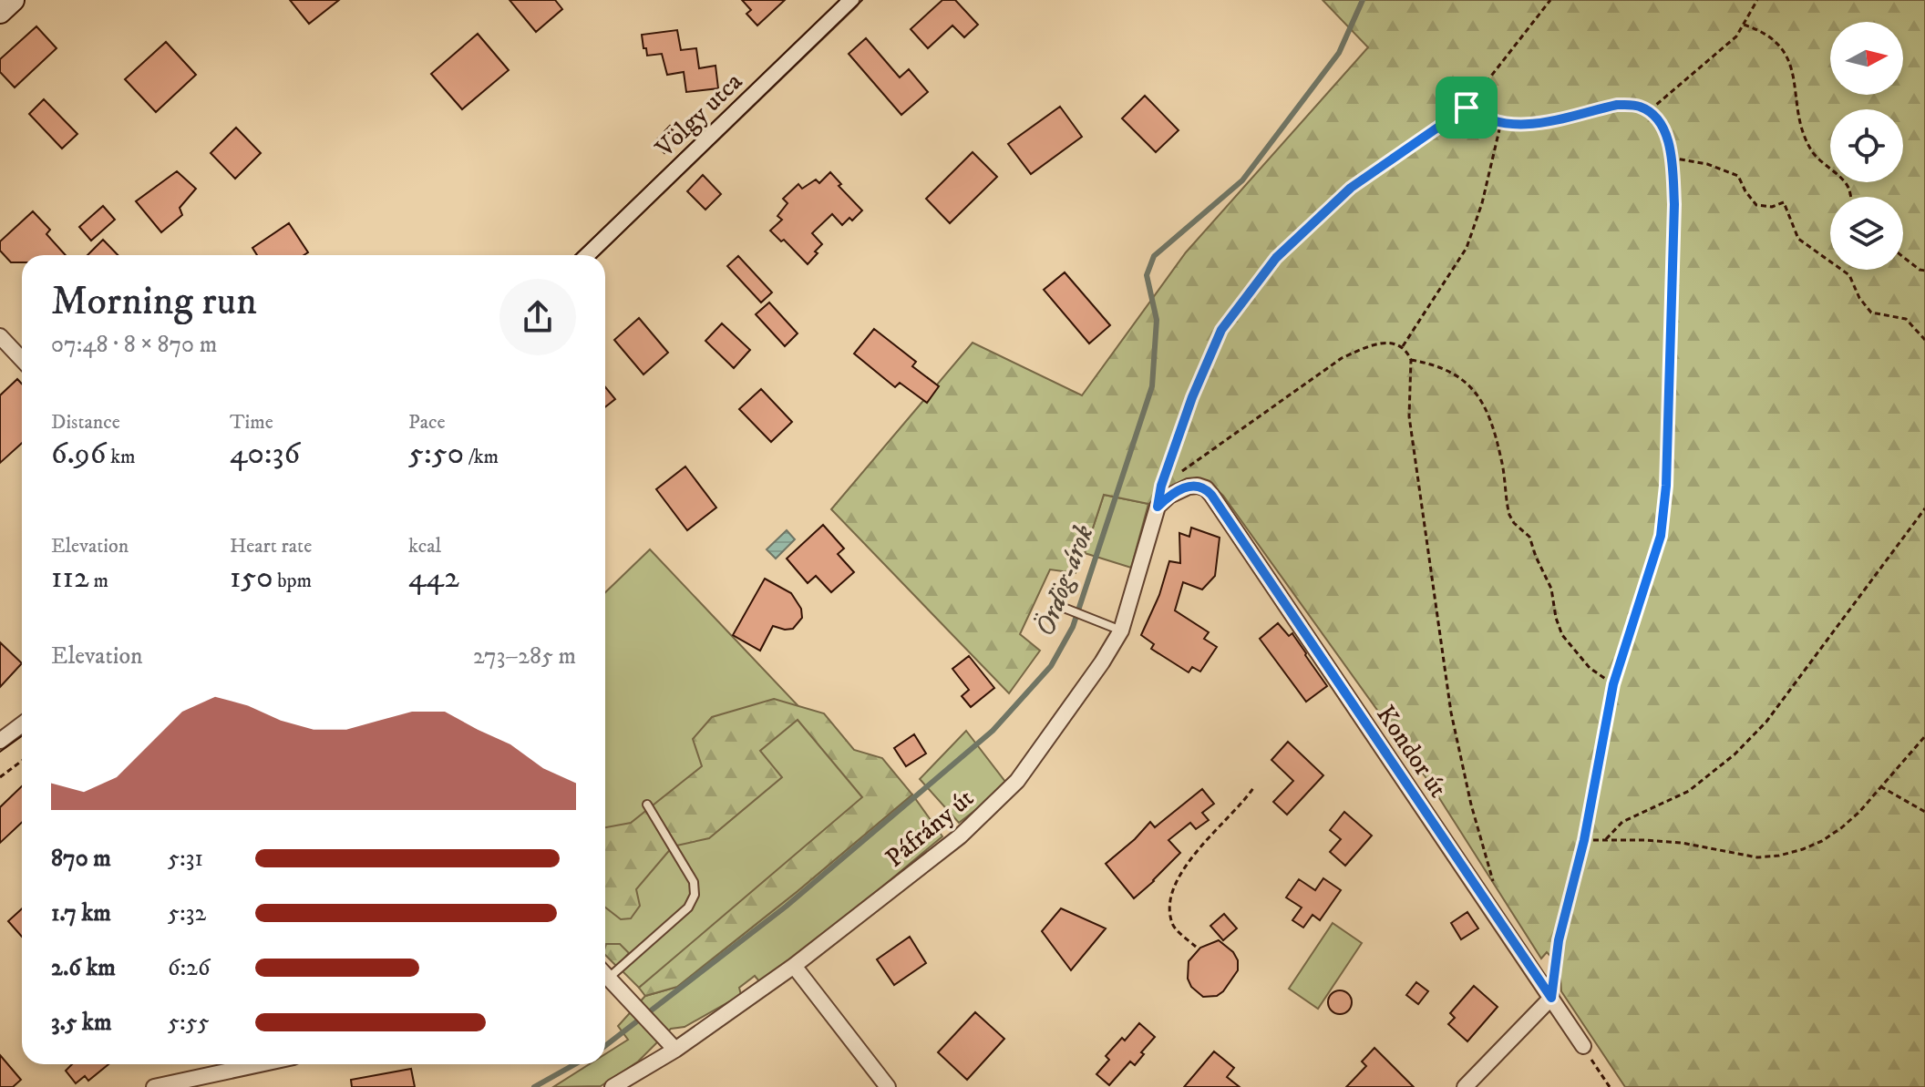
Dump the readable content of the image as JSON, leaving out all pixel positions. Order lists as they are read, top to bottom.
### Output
{
  "streets": {
    "street": ["Völgy utca", "Kondor út", "Páfrány út"]
  },
  "crossings": [
    ["Kondor út", "Páfrány út"]
  ],
  "water": ["Ördög-árok"],
  "north": "right",
  "page": {
    "heading": ["Morning run", "07:48 · 8 × 870 m"],
    "stats": [
      ["Distance", "6.96 km"],
      ["Time", "40:36"],
      ["Pace", "5:50 /km"],
      ["Elevation", "112 m"],
      ["Heart rate", "150 bpm"],
      ["kcal", "442"]
    ],
    "chart": ["Elevation", "273–285 m"],
    "list": [
      {
        "name": "870 m",
        "note": "5:31"
      },
      {
        "name": "1.7 km",
        "note": "5:32"
      },
      {
        "name": "2.6 km",
        "note": "6:26"
      },
      {
        "name": "3.5 km",
        "note": "5:55"
      }
    ]
  }
}
